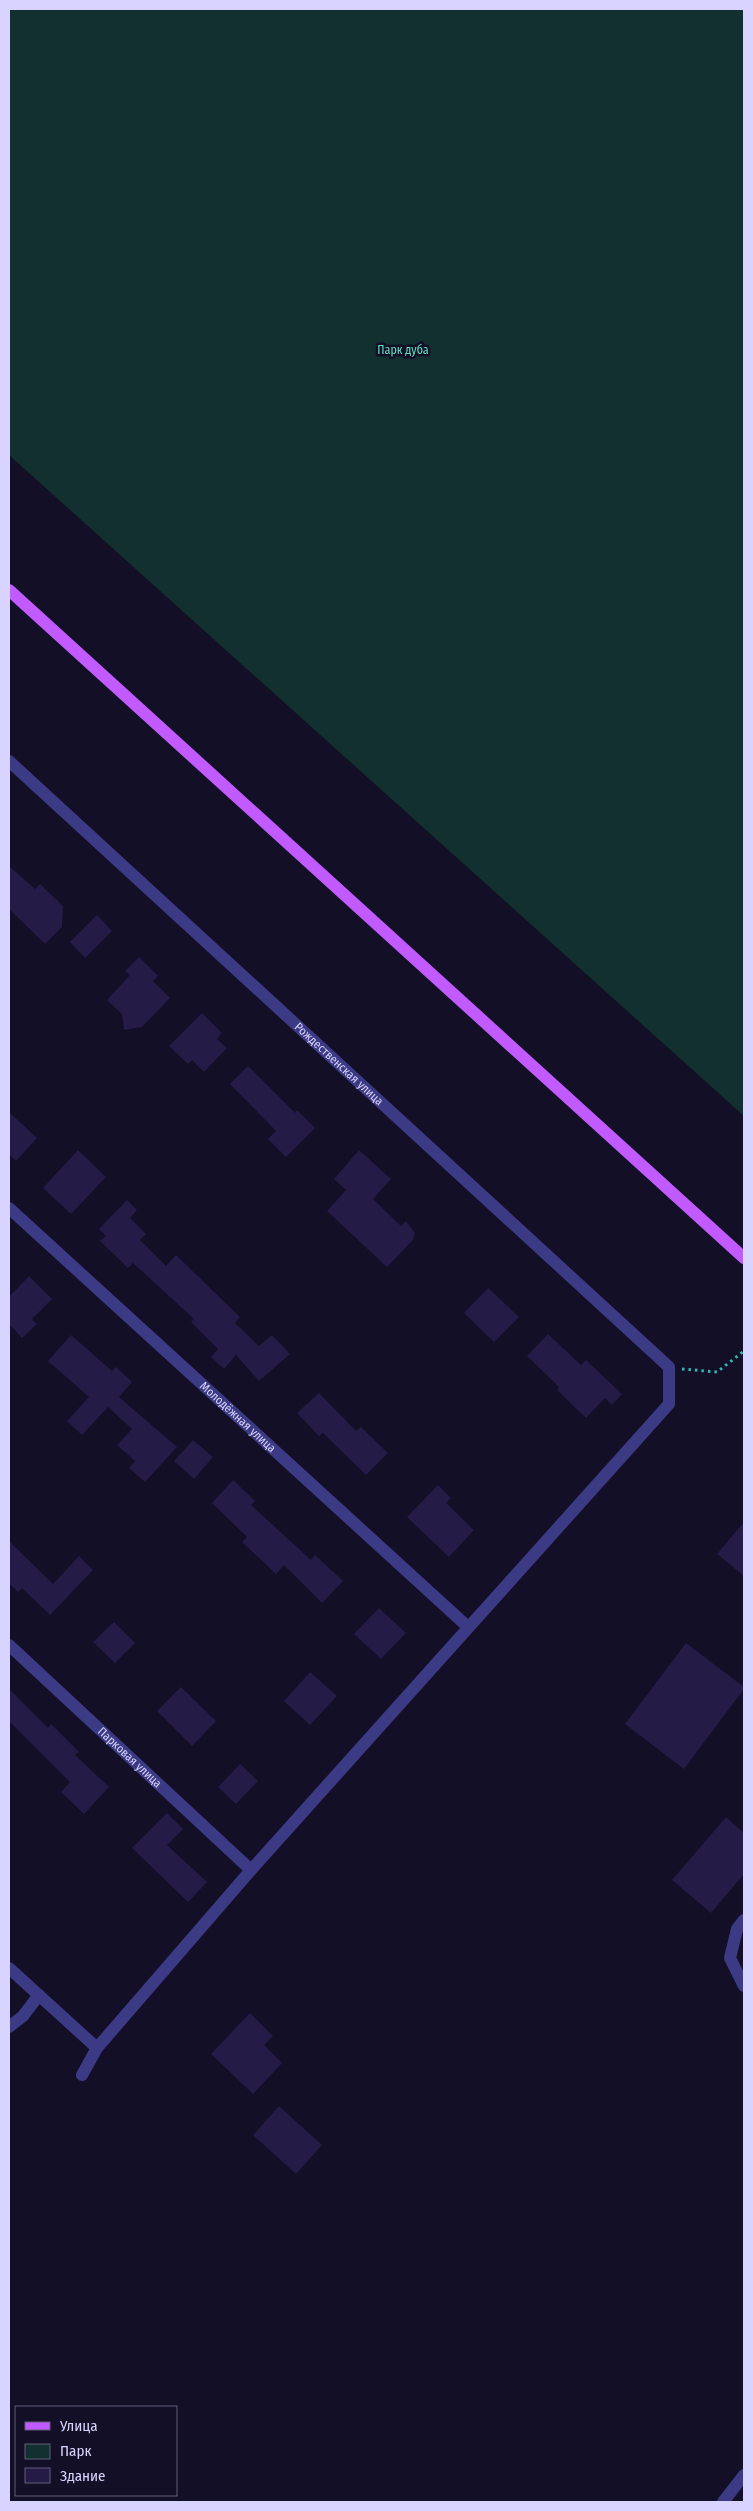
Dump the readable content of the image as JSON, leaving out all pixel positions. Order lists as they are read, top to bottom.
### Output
{
  "streets": {
    "street": ["Рождественская улица", "Молодёжная улица", "Парковая улица"]
  },
  "parks": ["Парк дуба"],
  "legend": ["Улица", "Парк", "Здание"]
}
